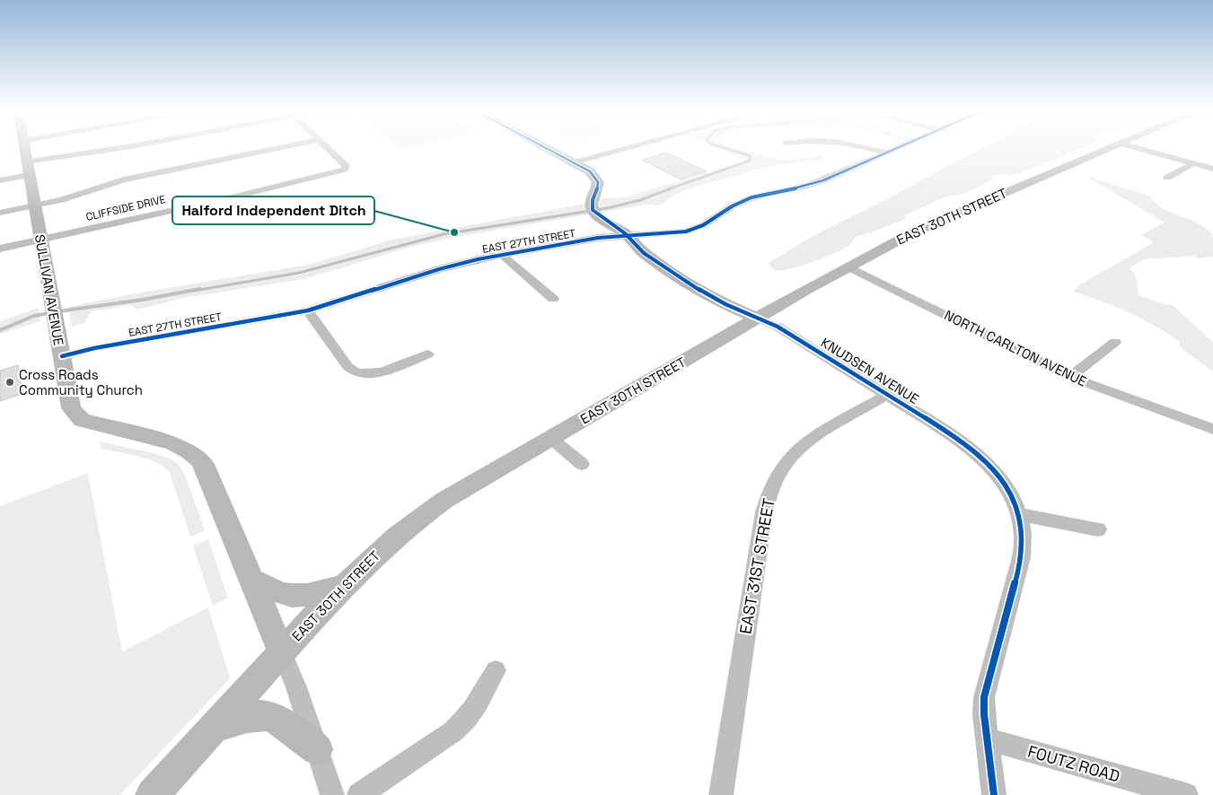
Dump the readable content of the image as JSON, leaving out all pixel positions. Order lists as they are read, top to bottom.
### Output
{
  "streets": {
    "main road": ["EAST 30TH STREET", "SULLIVAN AVENUE", "KNUDSEN AVENUE"],
    "street": [
      "CLIFFSIDE DRIVE",
      "EAST 27TH STREET",
      "NORTH CARLTON AVENUE",
      "EAST 31ST STREET",
      "FOUTZ ROAD"
    ]
  },
  "crossings": [
    ["CLIFFSIDE DRIVE", "SULLIVAN AVENUE"],
    ["EAST 30TH STREET", "SULLIVAN AVENUE"],
    ["EAST 30TH STREET", "NORTH CARLTON AVENUE"],
    ["EAST 30TH STREET", "KNUDSEN AVENUE"],
    ["EAST 27TH STREET", "SULLIVAN AVENUE"],
    ["EAST 27TH STREET", "KNUDSEN AVENUE"],
    ["KNUDSEN AVENUE", "EAST 31ST STREET"],
    ["KNUDSEN AVENUE", "FOUTZ ROAD"]
  ],
  "places": ["Halford Independent Ditch", "Cross Roads Community Church"]
}
